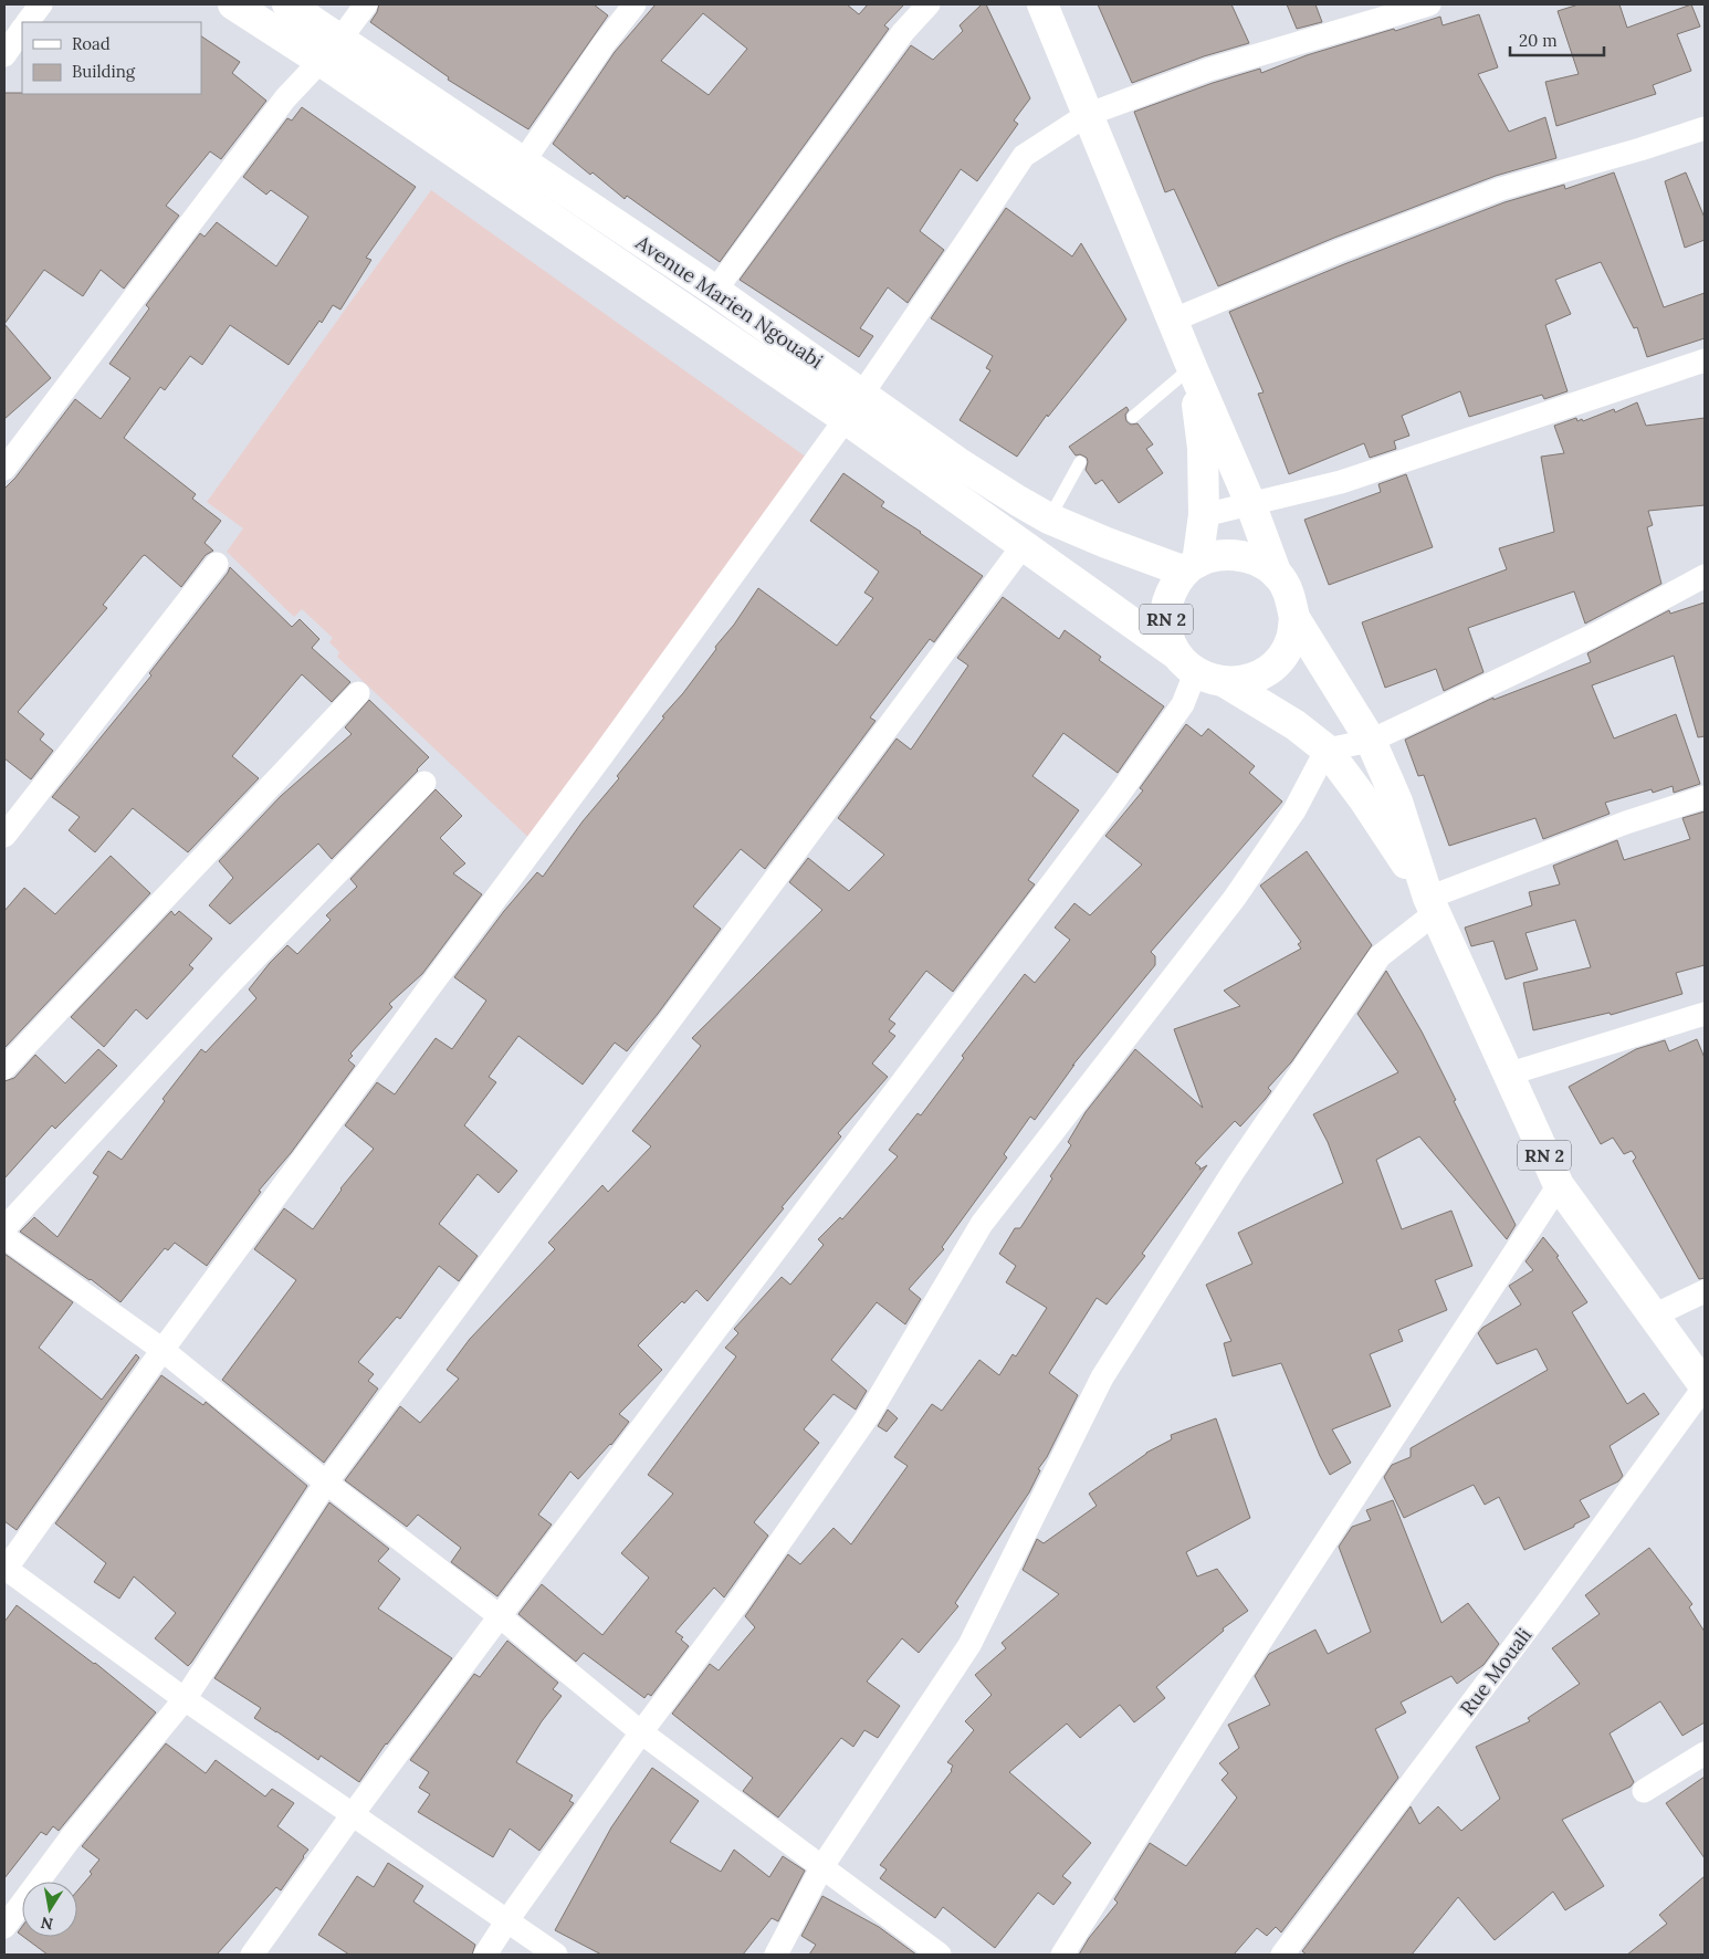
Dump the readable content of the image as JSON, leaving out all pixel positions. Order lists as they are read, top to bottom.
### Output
{
  "streets": {
    "main road": ["Avenue Marien Ngouabi", "RN 2"],
    "street": ["Rue Mouali"]
  },
  "crossings": [
    ["Avenue Marien Ngouabi", "RN 2"],
    ["RN 2", "Rue Mouali"]
  ],
  "legend": ["Road", "Building"],
  "scale_bar": "20 m",
  "north": "bottom"
}
